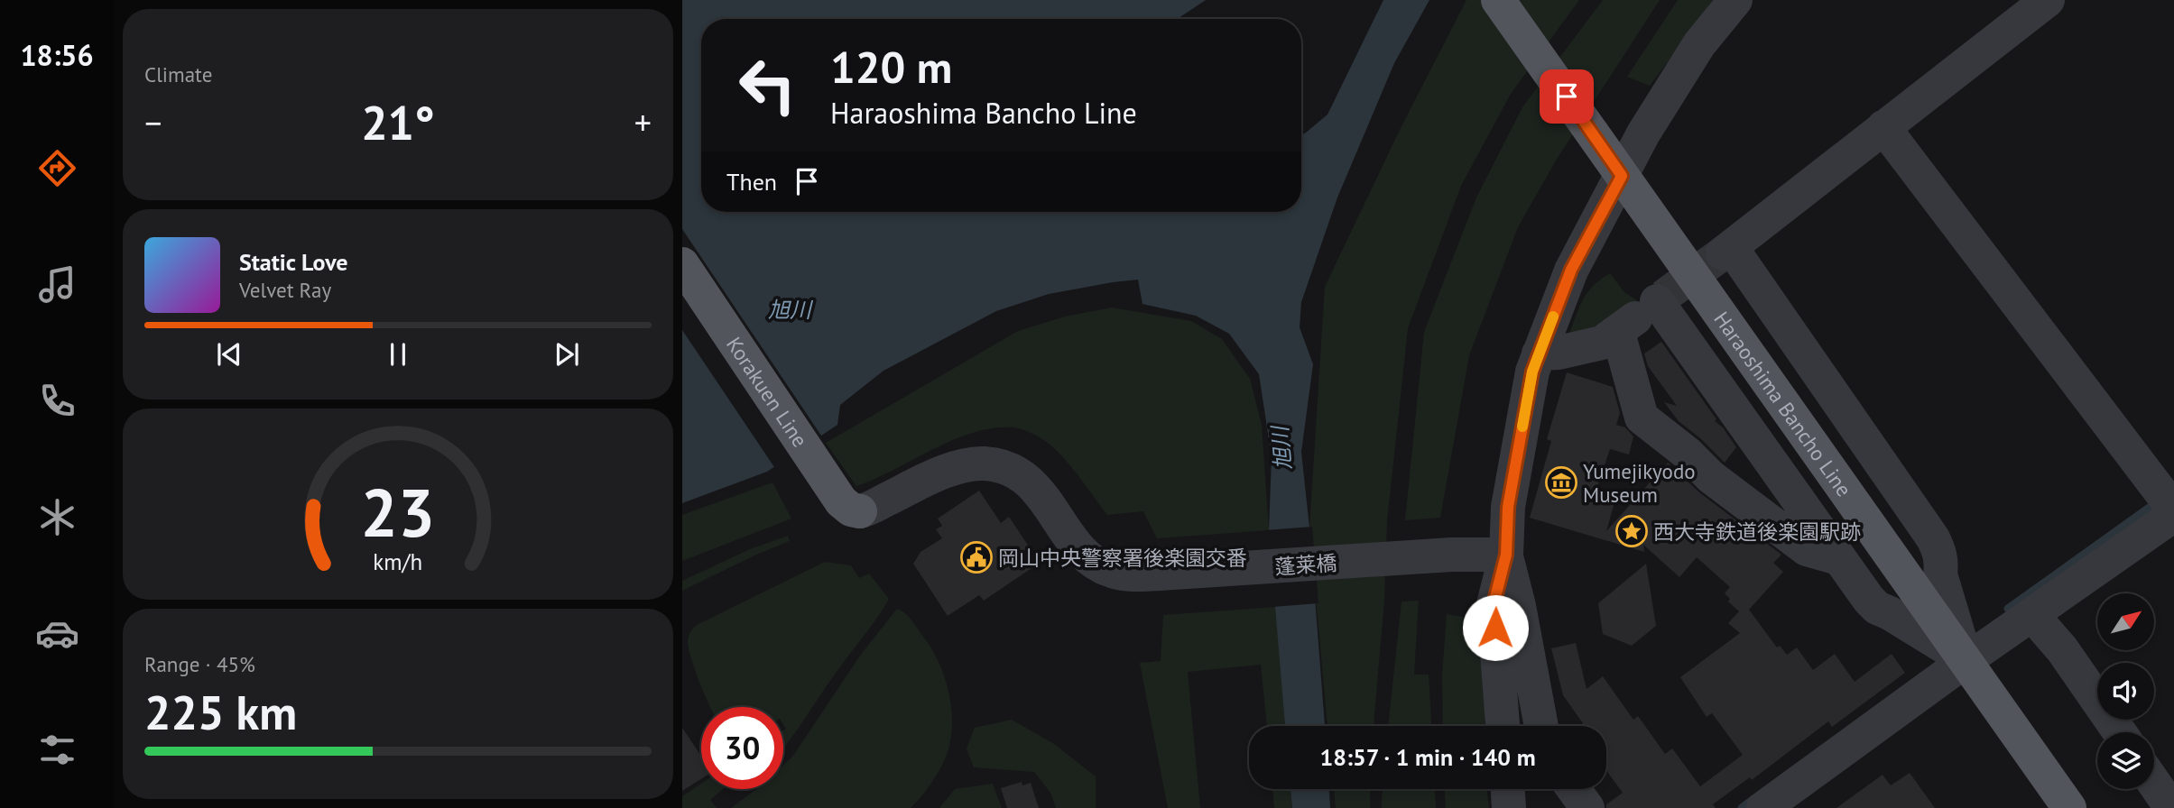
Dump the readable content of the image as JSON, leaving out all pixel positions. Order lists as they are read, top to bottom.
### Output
{
  "streets": {
    "main road": ["Korakuen Line", "Haraoshima Bancho Line"],
    "street": ["蓬莱橋"]
  },
  "crossings": [
    ["Korakuen Line", "蓬莱橋"]
  ],
  "water": ["旭川"],
  "places": {
    "museum": ["Yumejikyodo Museum"],
    "place": ["西大寺鉄道後楽園駅跡"],
    "public building": ["岡山中央警察署後楽園交番"]
  },
  "north": "top right",
  "page": {
    "tabs": "18:56",
    "tile": [
      "Climate",
      ["Range · 45%", "225 km"]
    ],
    "turn": ["120 m", "Haraoshima Bancho Line"],
    "heat": ["−", "21°", "+"],
    "then": "Then",
    "song": ["Static Love", "Velvet Ray"],
    "limit": "30",
    "trip": "18:57 · 1 min · 140 m",
    "gauge": ["23", "km/h"]
  }
}
